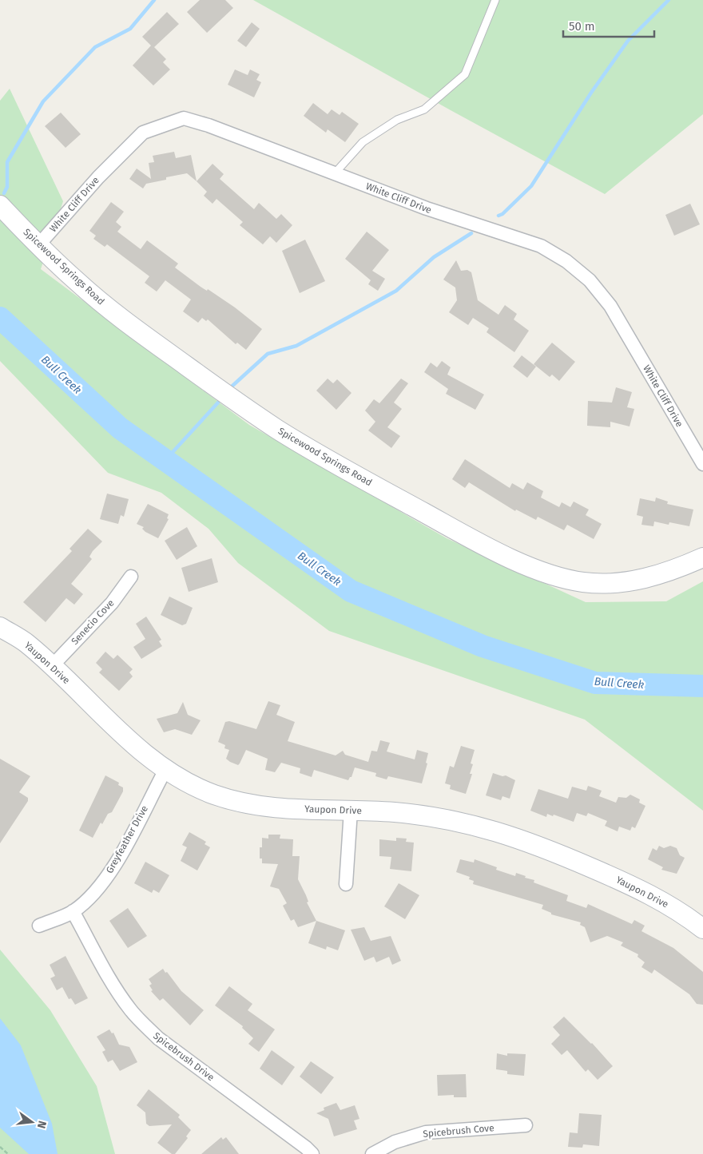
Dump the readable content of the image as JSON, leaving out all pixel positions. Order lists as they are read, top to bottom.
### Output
{
  "streets": {
    "main road": ["Spicewood Springs Road", "Yaupon Drive"],
    "street": [
      "White Cliff Drive",
      "Senecio Cove",
      "Greyfeather Drive",
      "Spicebrush Drive",
      "Spicebrush Cove"
    ]
  },
  "crossings": [
    ["White Cliff Drive", "Spicewood Springs Road"],
    ["Senecio Cove", "Yaupon Drive"],
    ["Yaupon Drive", "Greyfeather Drive"],
    ["Greyfeather Drive", "Spicebrush Drive"]
  ],
  "water": ["Bull Creek"],
  "scale_bar": "50 m",
  "north": "right"
}
